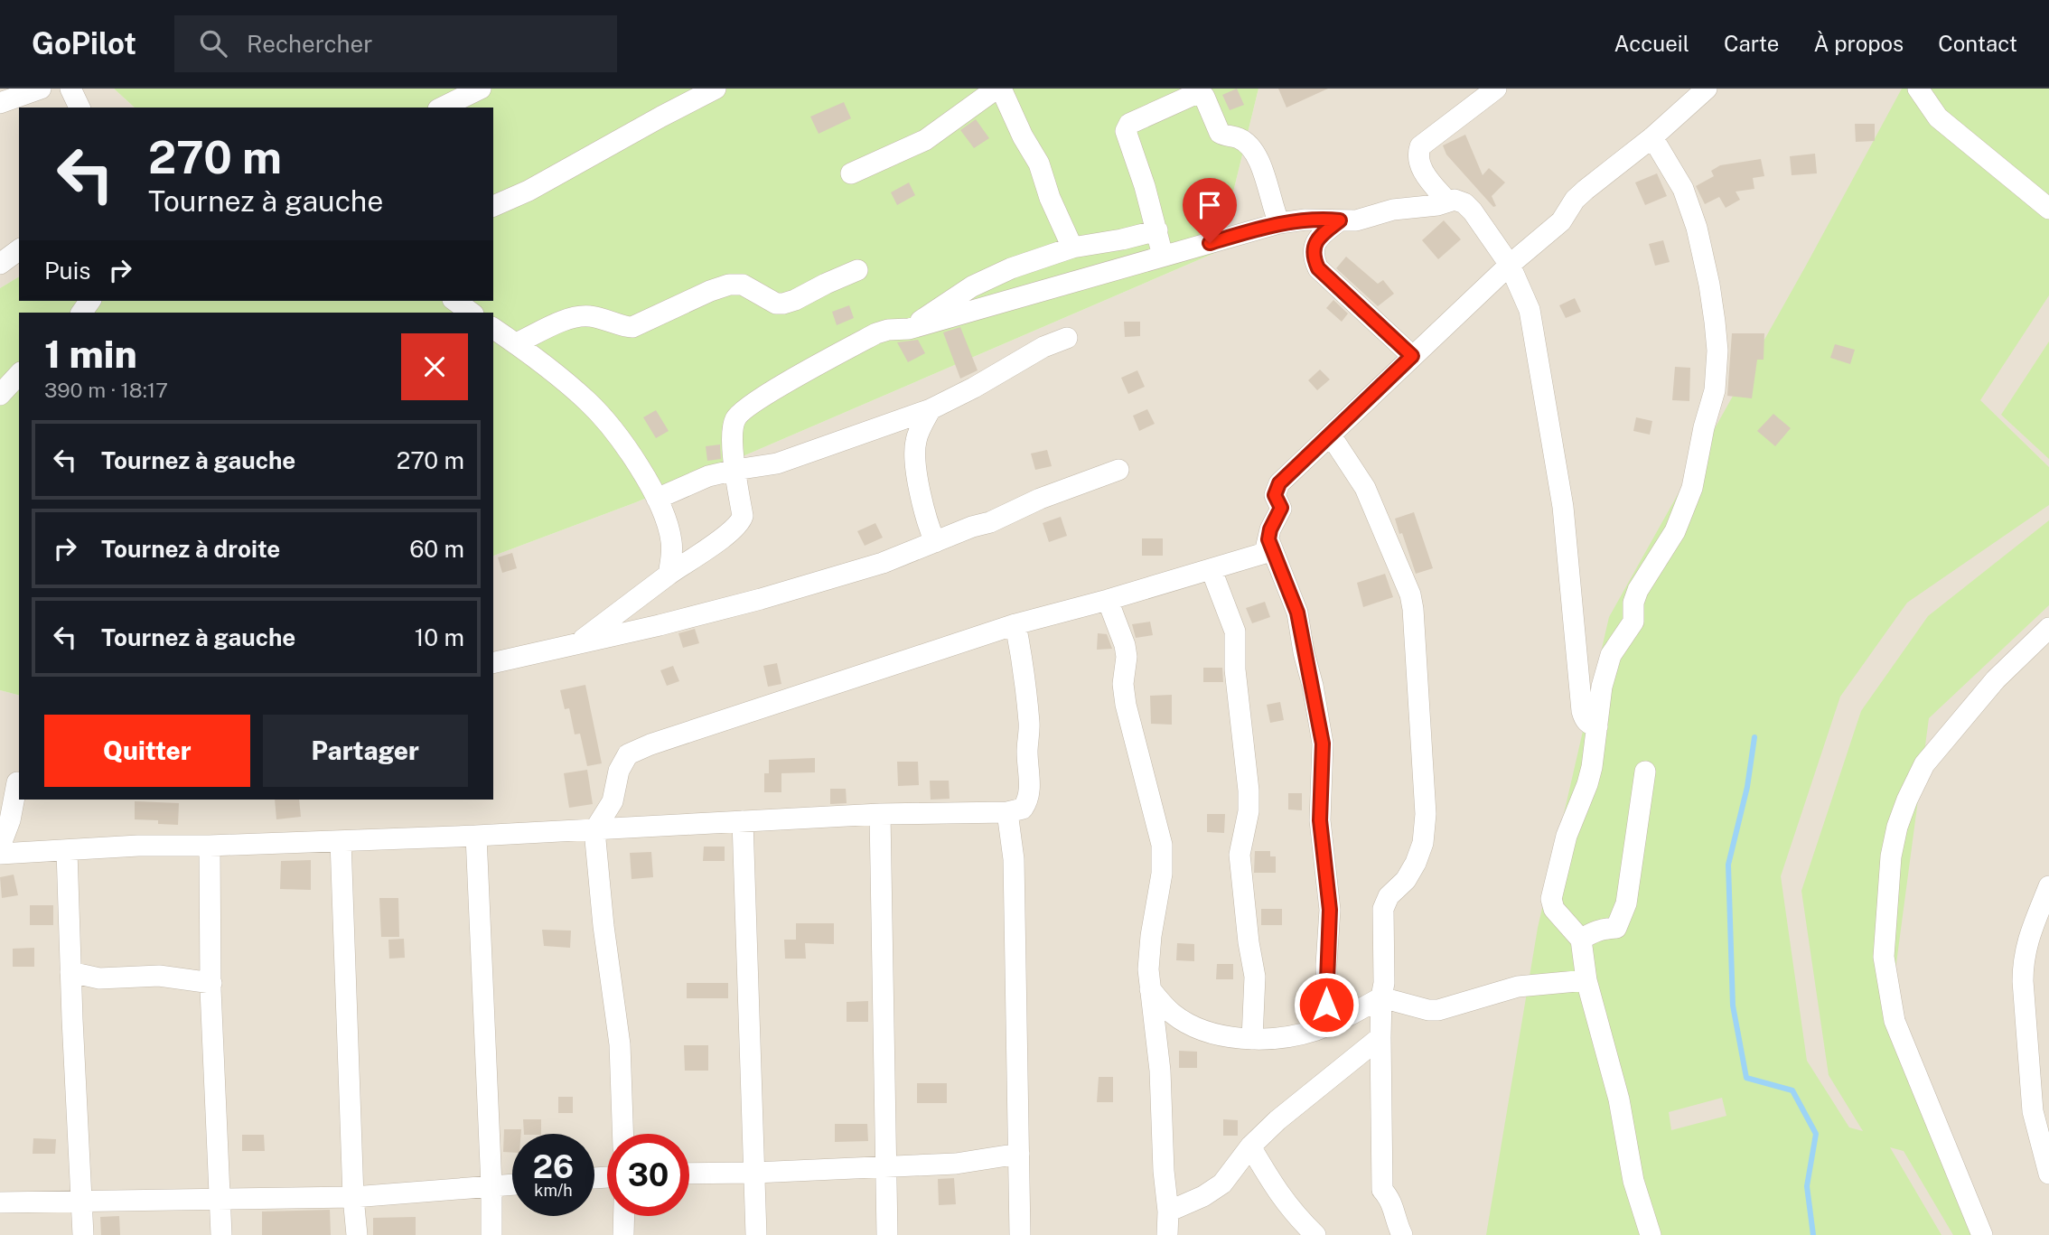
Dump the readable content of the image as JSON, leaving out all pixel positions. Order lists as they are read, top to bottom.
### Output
{
  "page": {
    "header": "GoPilot",
    "search": "Rechercher",
    "nav": [
      "Accueil",
      "Carte",
      "À propos",
      "Contact"
    ],
    "turn": ["270 m", "Tournez à gauche"],
    "then": "Puis",
    "heading": ["1 min", "390 m · 18:17"],
    "list": [
      {
        "name": "Tournez à gauche",
        "value": "270 m"
      },
      {
        "name": "Tournez à droite",
        "value": "60 m"
      },
      {
        "name": "Tournez à gauche",
        "value": "10 m"
      }
    ],
    "buttons": ["Quitter", "Partager"],
    "speed": "26 km/h",
    "limit": "30"
  }
}
